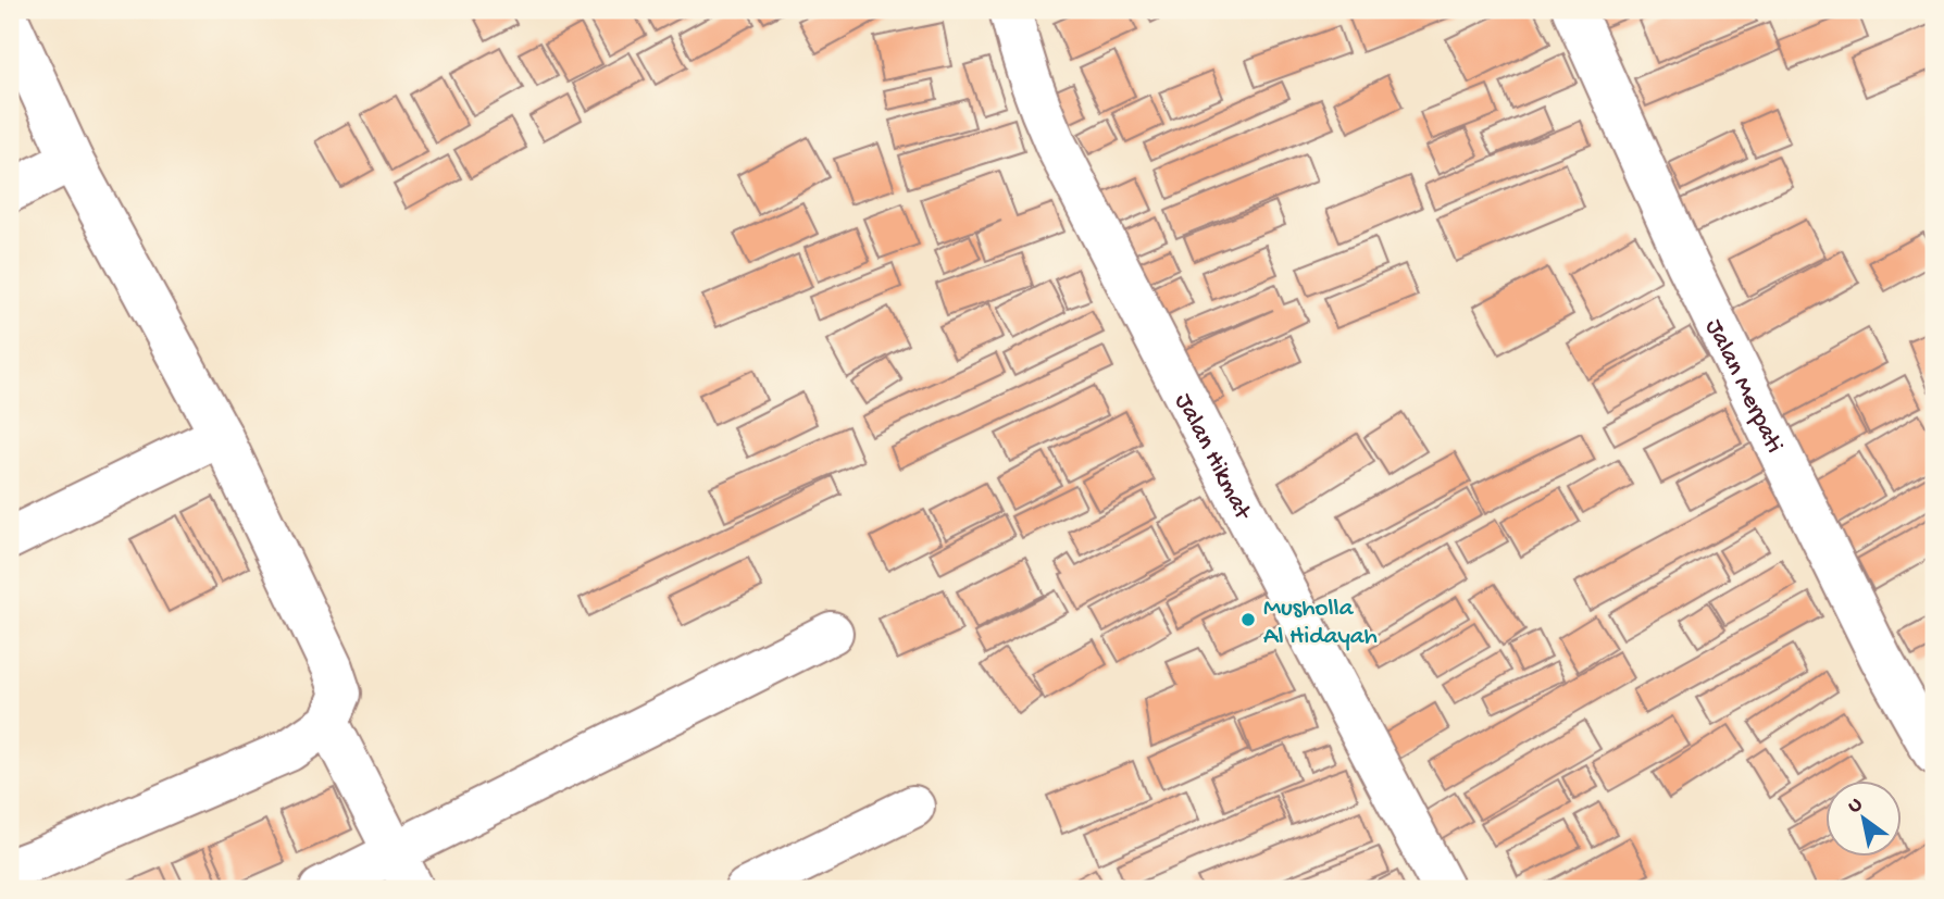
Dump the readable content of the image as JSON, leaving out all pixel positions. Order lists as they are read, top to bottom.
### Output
{
  "streets": {
    "street": ["Jalan Merpati", "Jalan Hikmat"]
  },
  "places": ["Musholla Al Hidayah"],
  "north": "top left"
}
